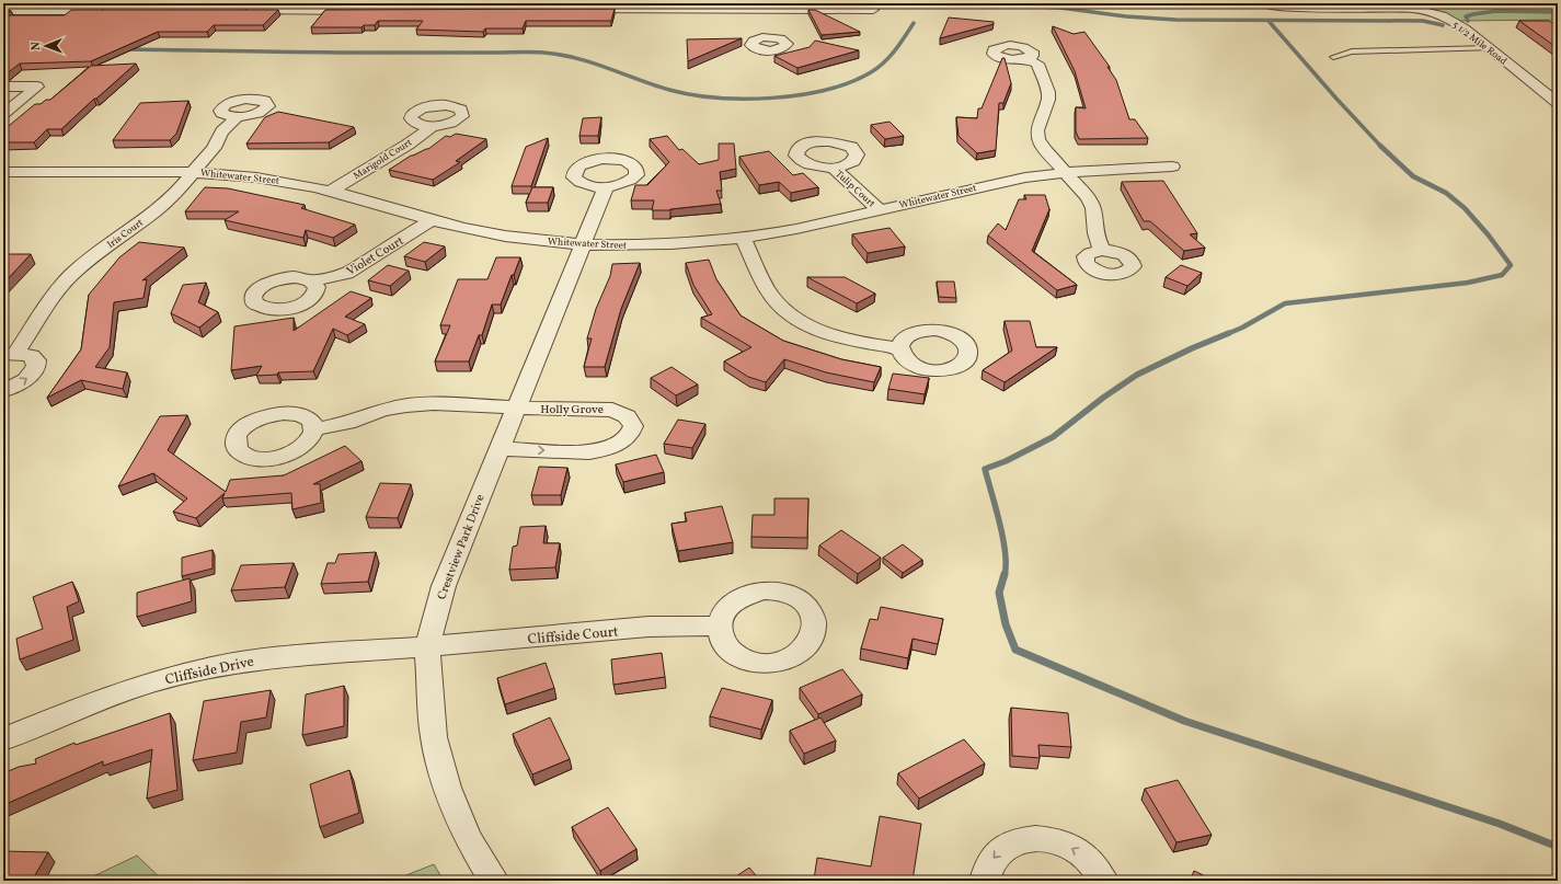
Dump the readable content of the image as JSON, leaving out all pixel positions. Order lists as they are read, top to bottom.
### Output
{
  "streets": {
    "street": [
      "5 1/2 Mile Road",
      "Marigold Court",
      "Whitewater Street",
      "Tulip Court",
      "Iris Court",
      "Violet Court",
      "Holly Grove",
      "Crestview Park Drive",
      "Cliffside Court",
      "Cliffside Drive"
    ]
  },
  "crossings": [
    ["Marigold Court", "Whitewater Street"],
    ["Whitewater Street", "Tulip Court"],
    ["Whitewater Street", "Iris Court"],
    ["Whitewater Street", "Violet Court"],
    ["Whitewater Street", "Crestview Park Drive"],
    ["Holly Grove", "Crestview Park Drive"],
    ["Crestview Park Drive", "Cliffside Court"],
    ["Crestview Park Drive", "Cliffside Drive"],
    ["Cliffside Court", "Cliffside Drive"]
  ],
  "north": "left"
}
